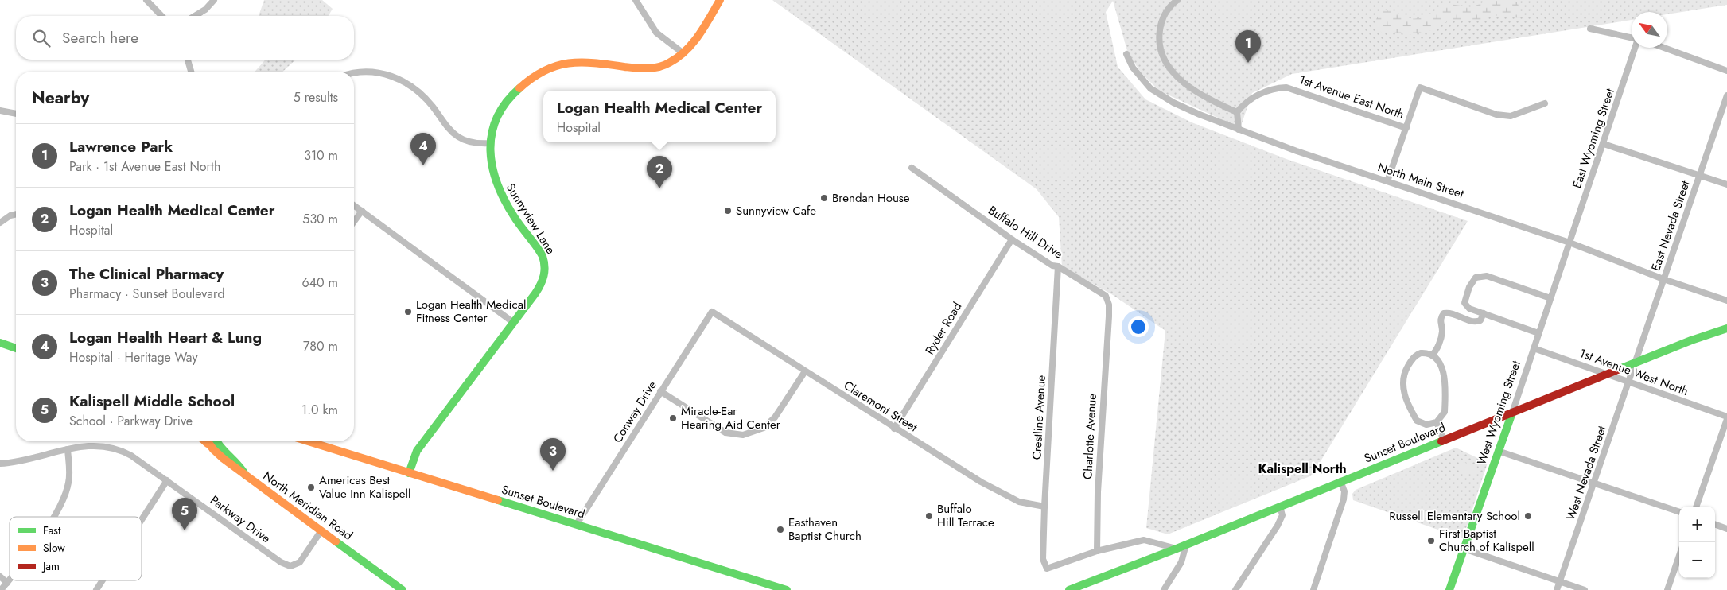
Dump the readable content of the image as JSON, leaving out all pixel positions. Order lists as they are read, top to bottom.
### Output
{
  "streets": {
    "main road": [
      "Sunnyview Lane",
      "West Wyoming Street",
      "Sunset Boulevard",
      "North Meridian Road"
    ],
    "street": [
      "1st Avenue East North",
      "East Wyoming Street",
      "North Main Street",
      "East Nevada Street",
      "Buffalo Hill Drive",
      "Ryder Road",
      "1st Avenue West North",
      "Claremont Street",
      "Conway Drive",
      "Crestline Avenue",
      "Charlotte Avenue",
      "West Nevada Street",
      "Parkway Drive"
    ]
  },
  "crossings": [
    ["East Wyoming Street", "North Main Street"],
    ["East Wyoming Street", "West Wyoming Street"],
    ["North Main Street", "East Nevada Street"],
    ["North Main Street", "West Wyoming Street"],
    ["Sunnyview Lane", "Sunset Boulevard"],
    ["East Nevada Street", "Sunset Boulevard"],
    ["East Nevada Street", "West Nevada Street"],
    ["Buffalo Hill Drive", "Ryder Road"],
    ["Buffalo Hill Drive", "Crestline Avenue"],
    ["Buffalo Hill Drive", "Charlotte Avenue"],
    ["Ryder Road", "Claremont Street"],
    ["1st Avenue West North", "West Wyoming Street"],
    ["1st Avenue West North", "Sunset Boulevard"],
    ["1st Avenue West North", "West Nevada Street"],
    ["Claremont Street", "Conway Drive"],
    ["Claremont Street", "Crestline Avenue"],
    ["Conway Drive", "Sunset Boulevard"],
    ["West Wyoming Street", "Sunset Boulevard"],
    ["Crestline Avenue", "Charlotte Avenue"],
    ["Sunset Boulevard", "West Nevada Street"],
    ["North Meridian Road", "Parkway Drive"]
  ],
  "districts": ["Kalispell North"],
  "places": [
    "Brendan House",
    "Sunnyview Cafe",
    "Logan Health Medical Fitness Center",
    "Miracle-Ear Hearing Aid Center",
    "Americas Best Value Inn Kalispell",
    "Buffalo Hill Terrace",
    "Russell Elementary School",
    "Easthaven Baptist Church",
    "First Baptist Church of Kalispell"
  ],
  "legend": ["Fast", "Slow", "Jam"],
  "north": "top left",
  "page": {
    "search": "Search here",
    "pins": [
      "1",
      "4",
      "2",
      "3",
      "5"
    ],
    "heading": ["Nearby", "5 results"],
    "popup": ["Logan Health Medical Center", "Hospital"],
    "list": [
      {
        "mark": "1",
        "name": "Lawrence Park",
        "note": "Park · 1st Avenue East North",
        "value": "310 m"
      },
      {
        "mark": "2",
        "name": "Logan Health Medical Center",
        "note": "Hospital",
        "value": "530 m"
      },
      {
        "mark": "3",
        "name": "The Clinical Pharmacy",
        "note": "Pharmacy · Sunset Boulevard",
        "value": "640 m"
      },
      {
        "mark": "4",
        "name": "Logan Health Heart & Lung",
        "note": "Hospital · Heritage Way",
        "value": "780 m"
      },
      {
        "mark": "5",
        "name": "Kalispell Middle School",
        "note": "School · Parkway Drive",
        "value": "1.0 km"
      }
    ],
    "map_buttons": ["+", "−"]
  }
}
